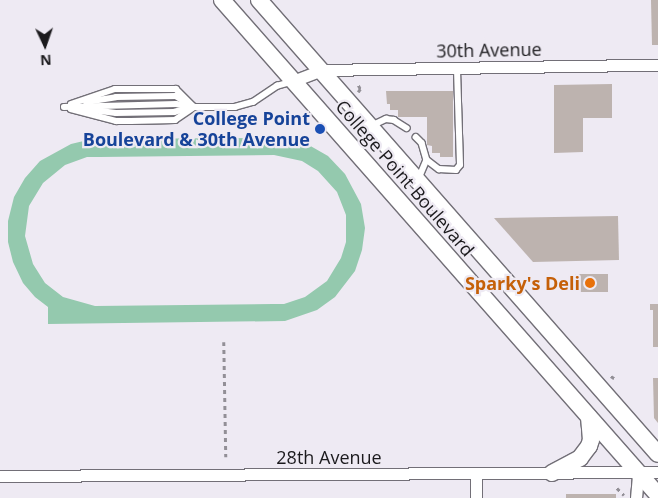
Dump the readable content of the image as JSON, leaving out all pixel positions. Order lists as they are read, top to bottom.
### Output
{
  "streets": {
    "main road": ["College Point Boulevard"],
    "street": ["30th Avenue", "28th Avenue"]
  },
  "crossings": [
    ["30th Avenue", "College Point Boulevard"],
    ["College Point Boulevard", "28th Avenue"]
  ],
  "places": ["College Point Boulevard & 30th Avenue", "Sparky's Deli"],
  "north": "bottom"
}
